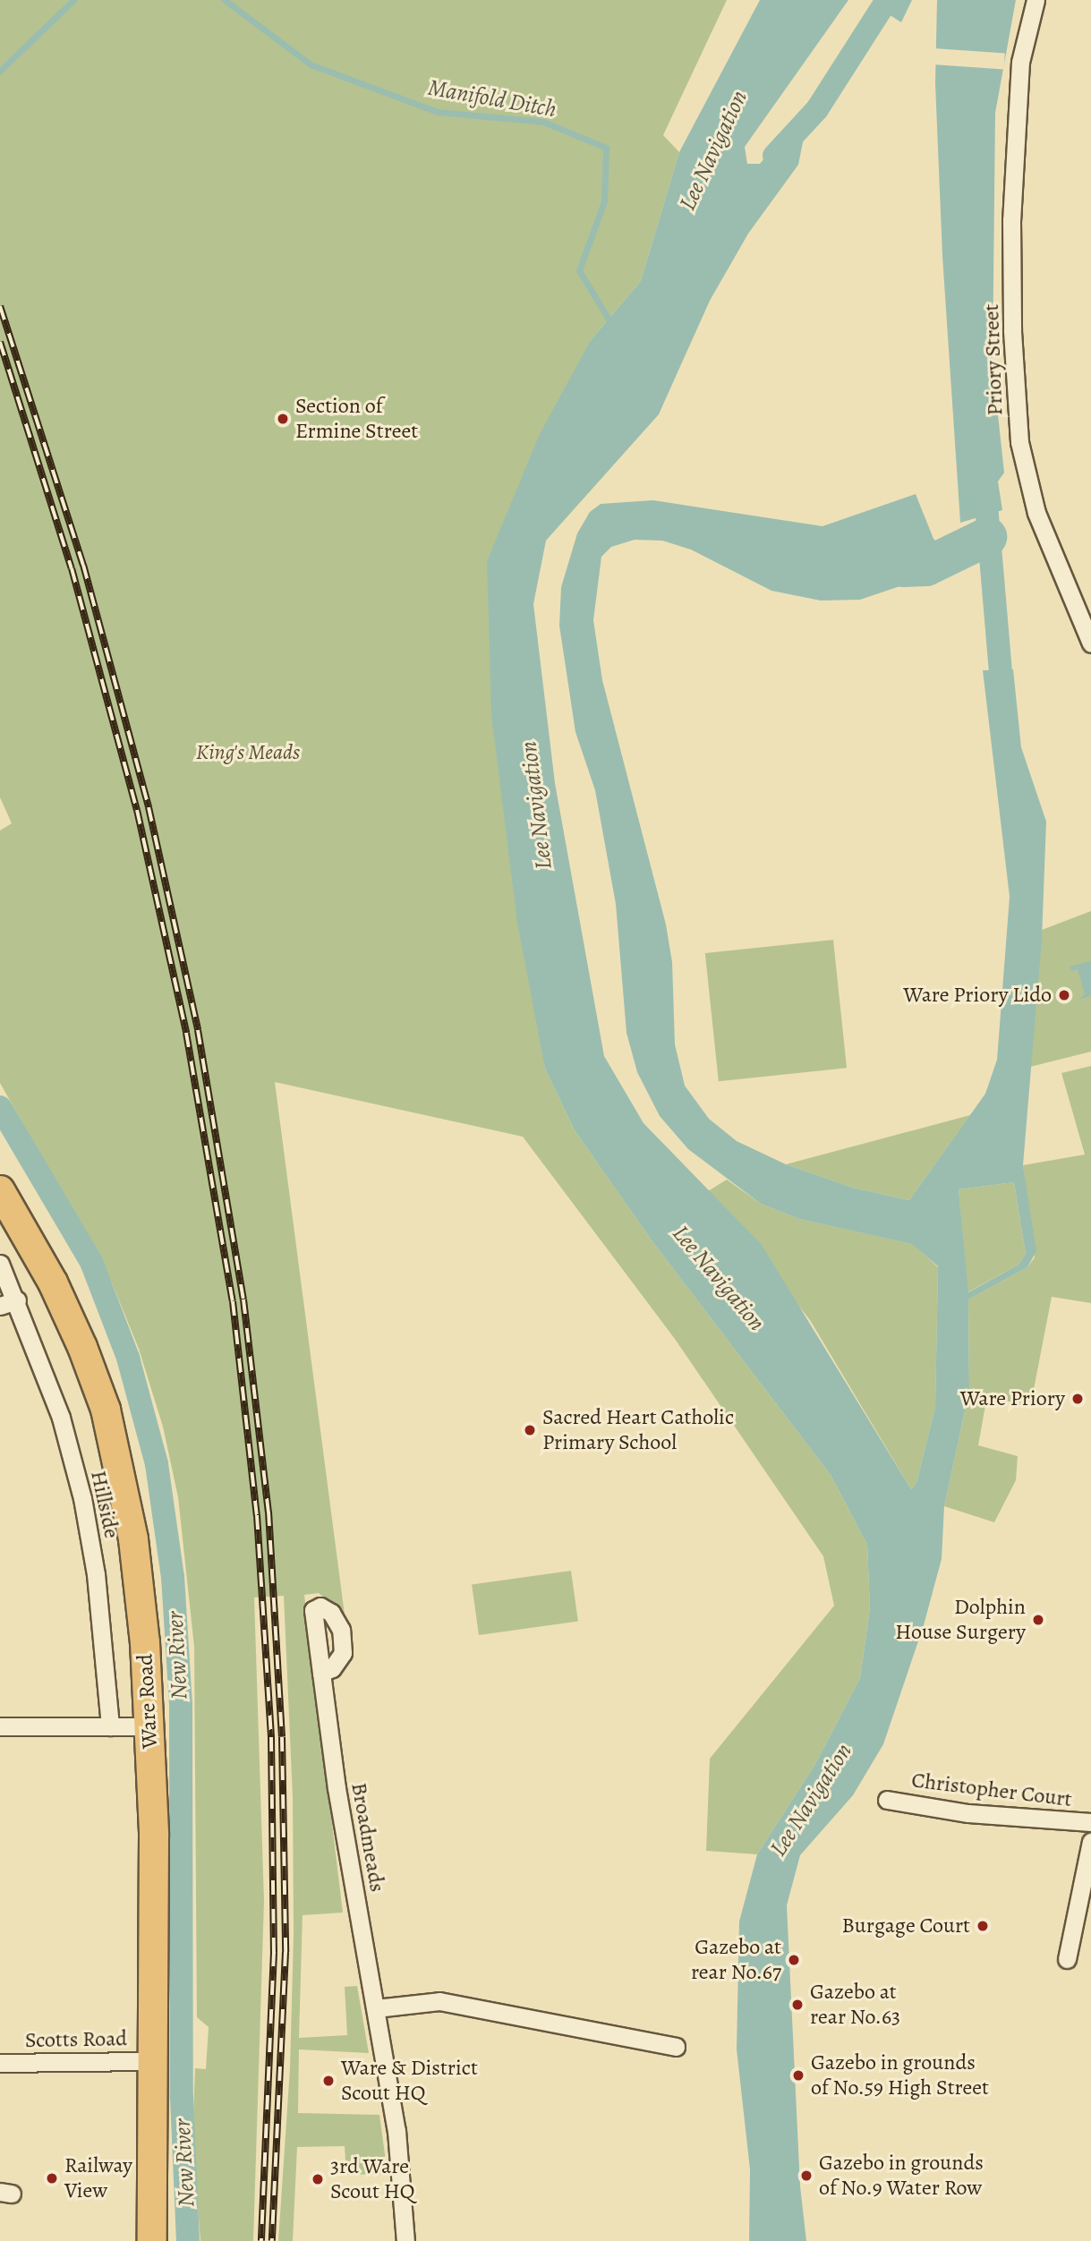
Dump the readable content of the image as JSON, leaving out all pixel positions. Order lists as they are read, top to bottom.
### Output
{
  "streets": {
    "main road": ["Ware Road"],
    "street": [
      "Priory Street",
      "Hillside",
      "Christopher Court",
      "Broadmeads",
      "Scotts Road"
    ]
  },
  "crossings": [
    ["Ware Road", "Scotts Road"]
  ],
  "water": ["Manifold Ditch", "Lee Navigation", "New River"],
  "parks": ["King's Meads"],
  "places": [
    "Section of Ermine Street",
    "Ware Priory Lido",
    "Ware Priory",
    "Sacred Heart Catholic Primary School",
    "Dolphin House Surgery",
    "Burgage Court",
    "Gazebo at rear No.67",
    "Gazebo at rear No.63",
    "Gazebo in grounds of No.59 High Street",
    "Ware & District Scout HQ",
    "Gazebo in grounds of No.9 Water Row",
    "Railway View",
    "3rd Ware Scout HQ"
  ]
}
